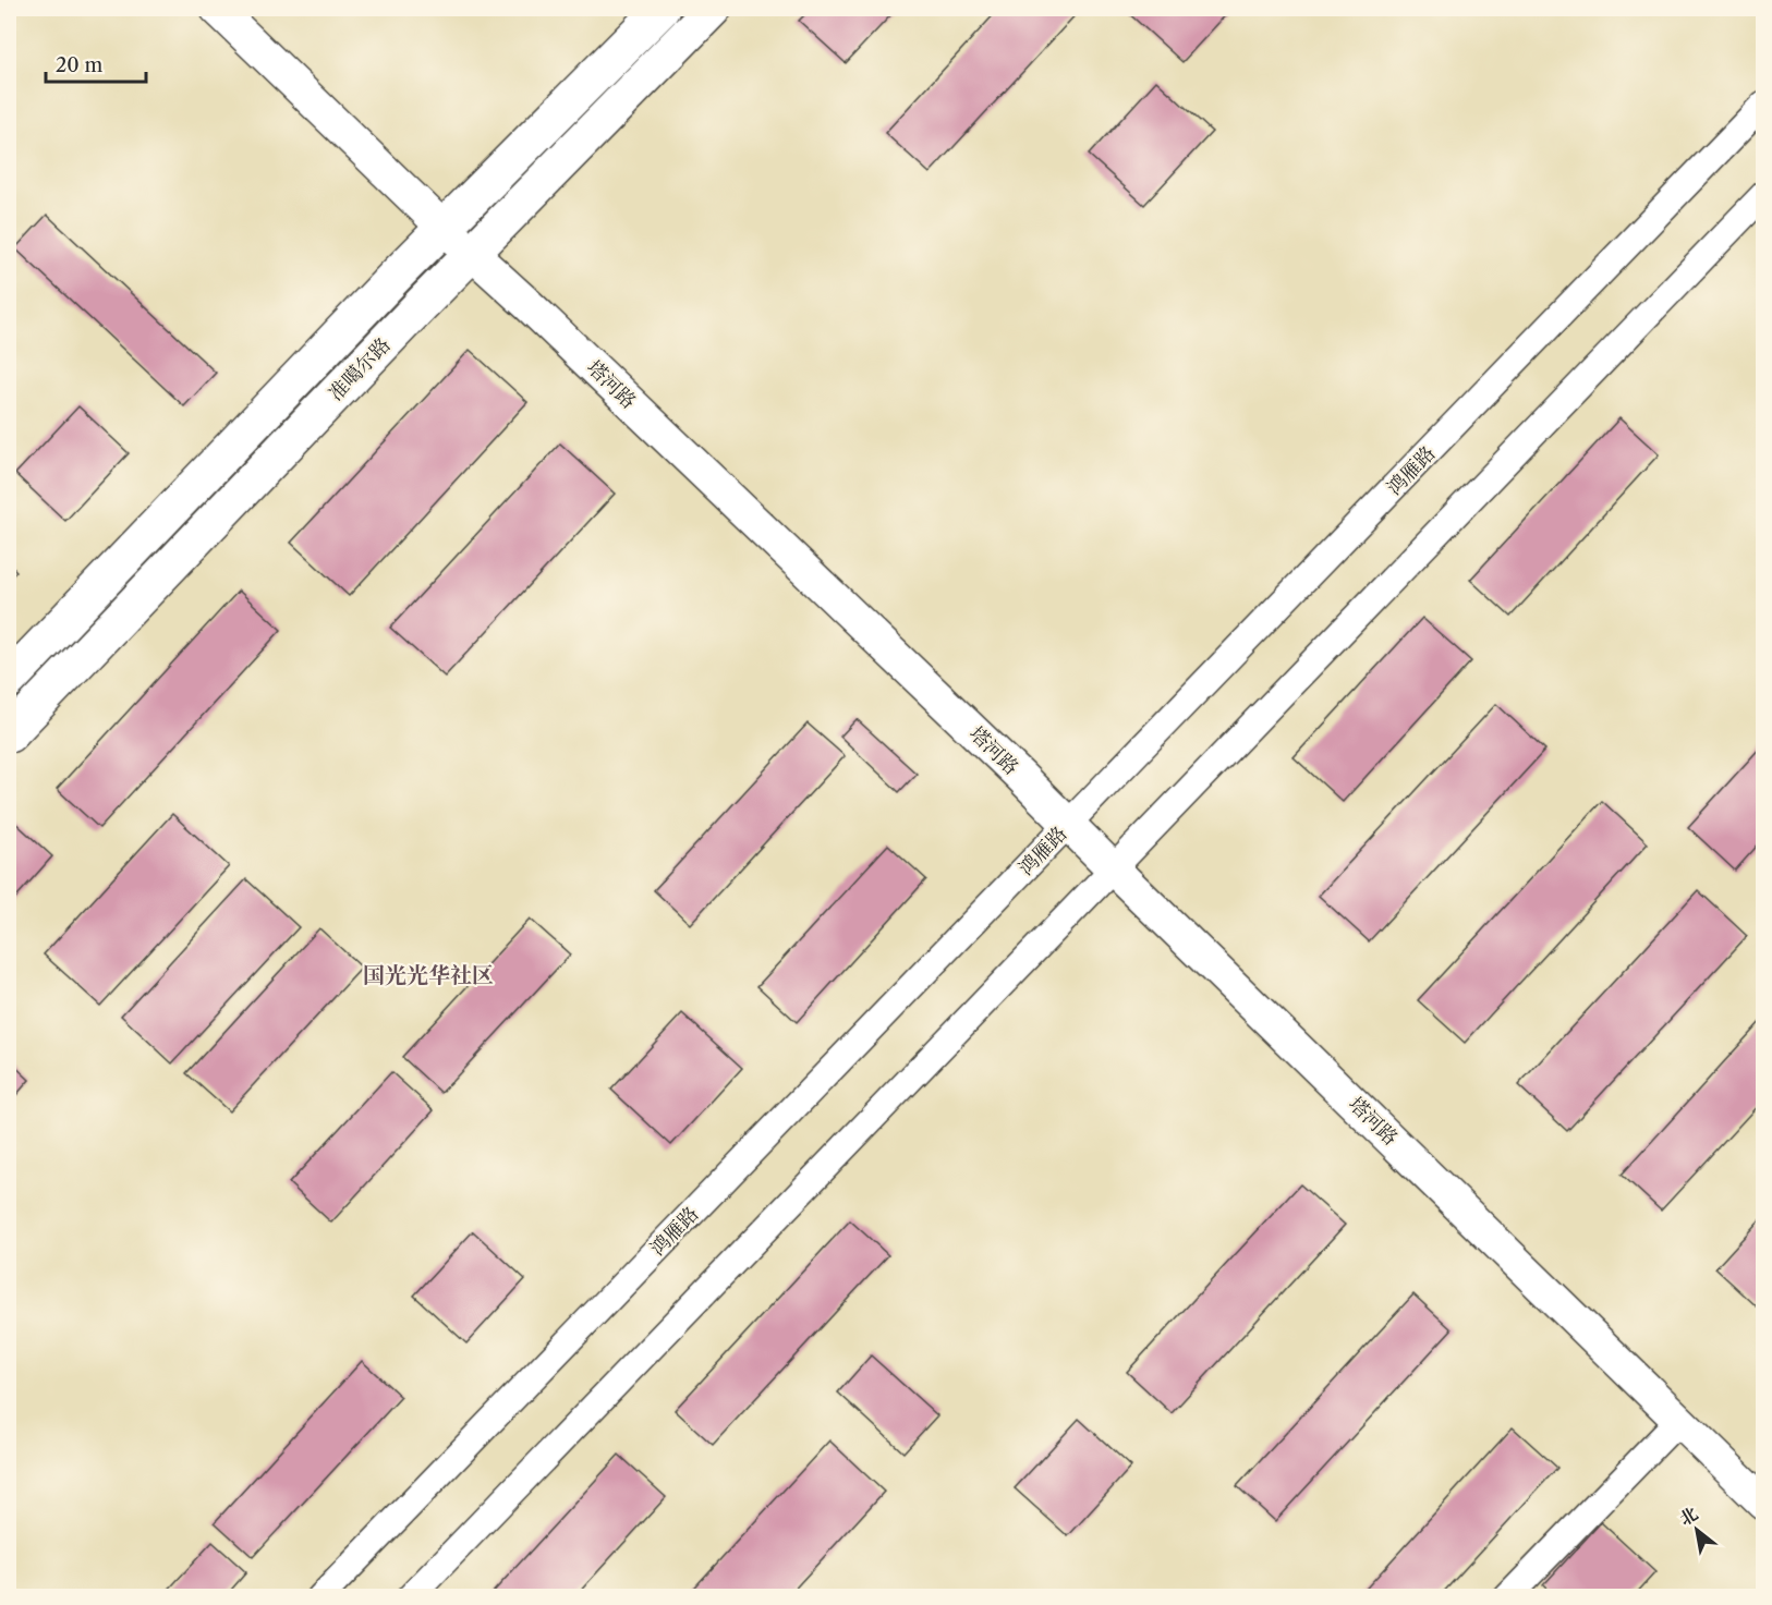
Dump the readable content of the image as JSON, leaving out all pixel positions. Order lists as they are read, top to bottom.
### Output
{
  "streets": {
    "main road": ["准噶尔路"],
    "street": ["塔河路", "鸿雁路"]
  },
  "crossings": [
    ["准噶尔路", "塔河路"],
    ["塔河路", "鸿雁路"]
  ],
  "districts": ["国光光华社区"],
  "scale_bar": "20 m",
  "north": "top left"
}
